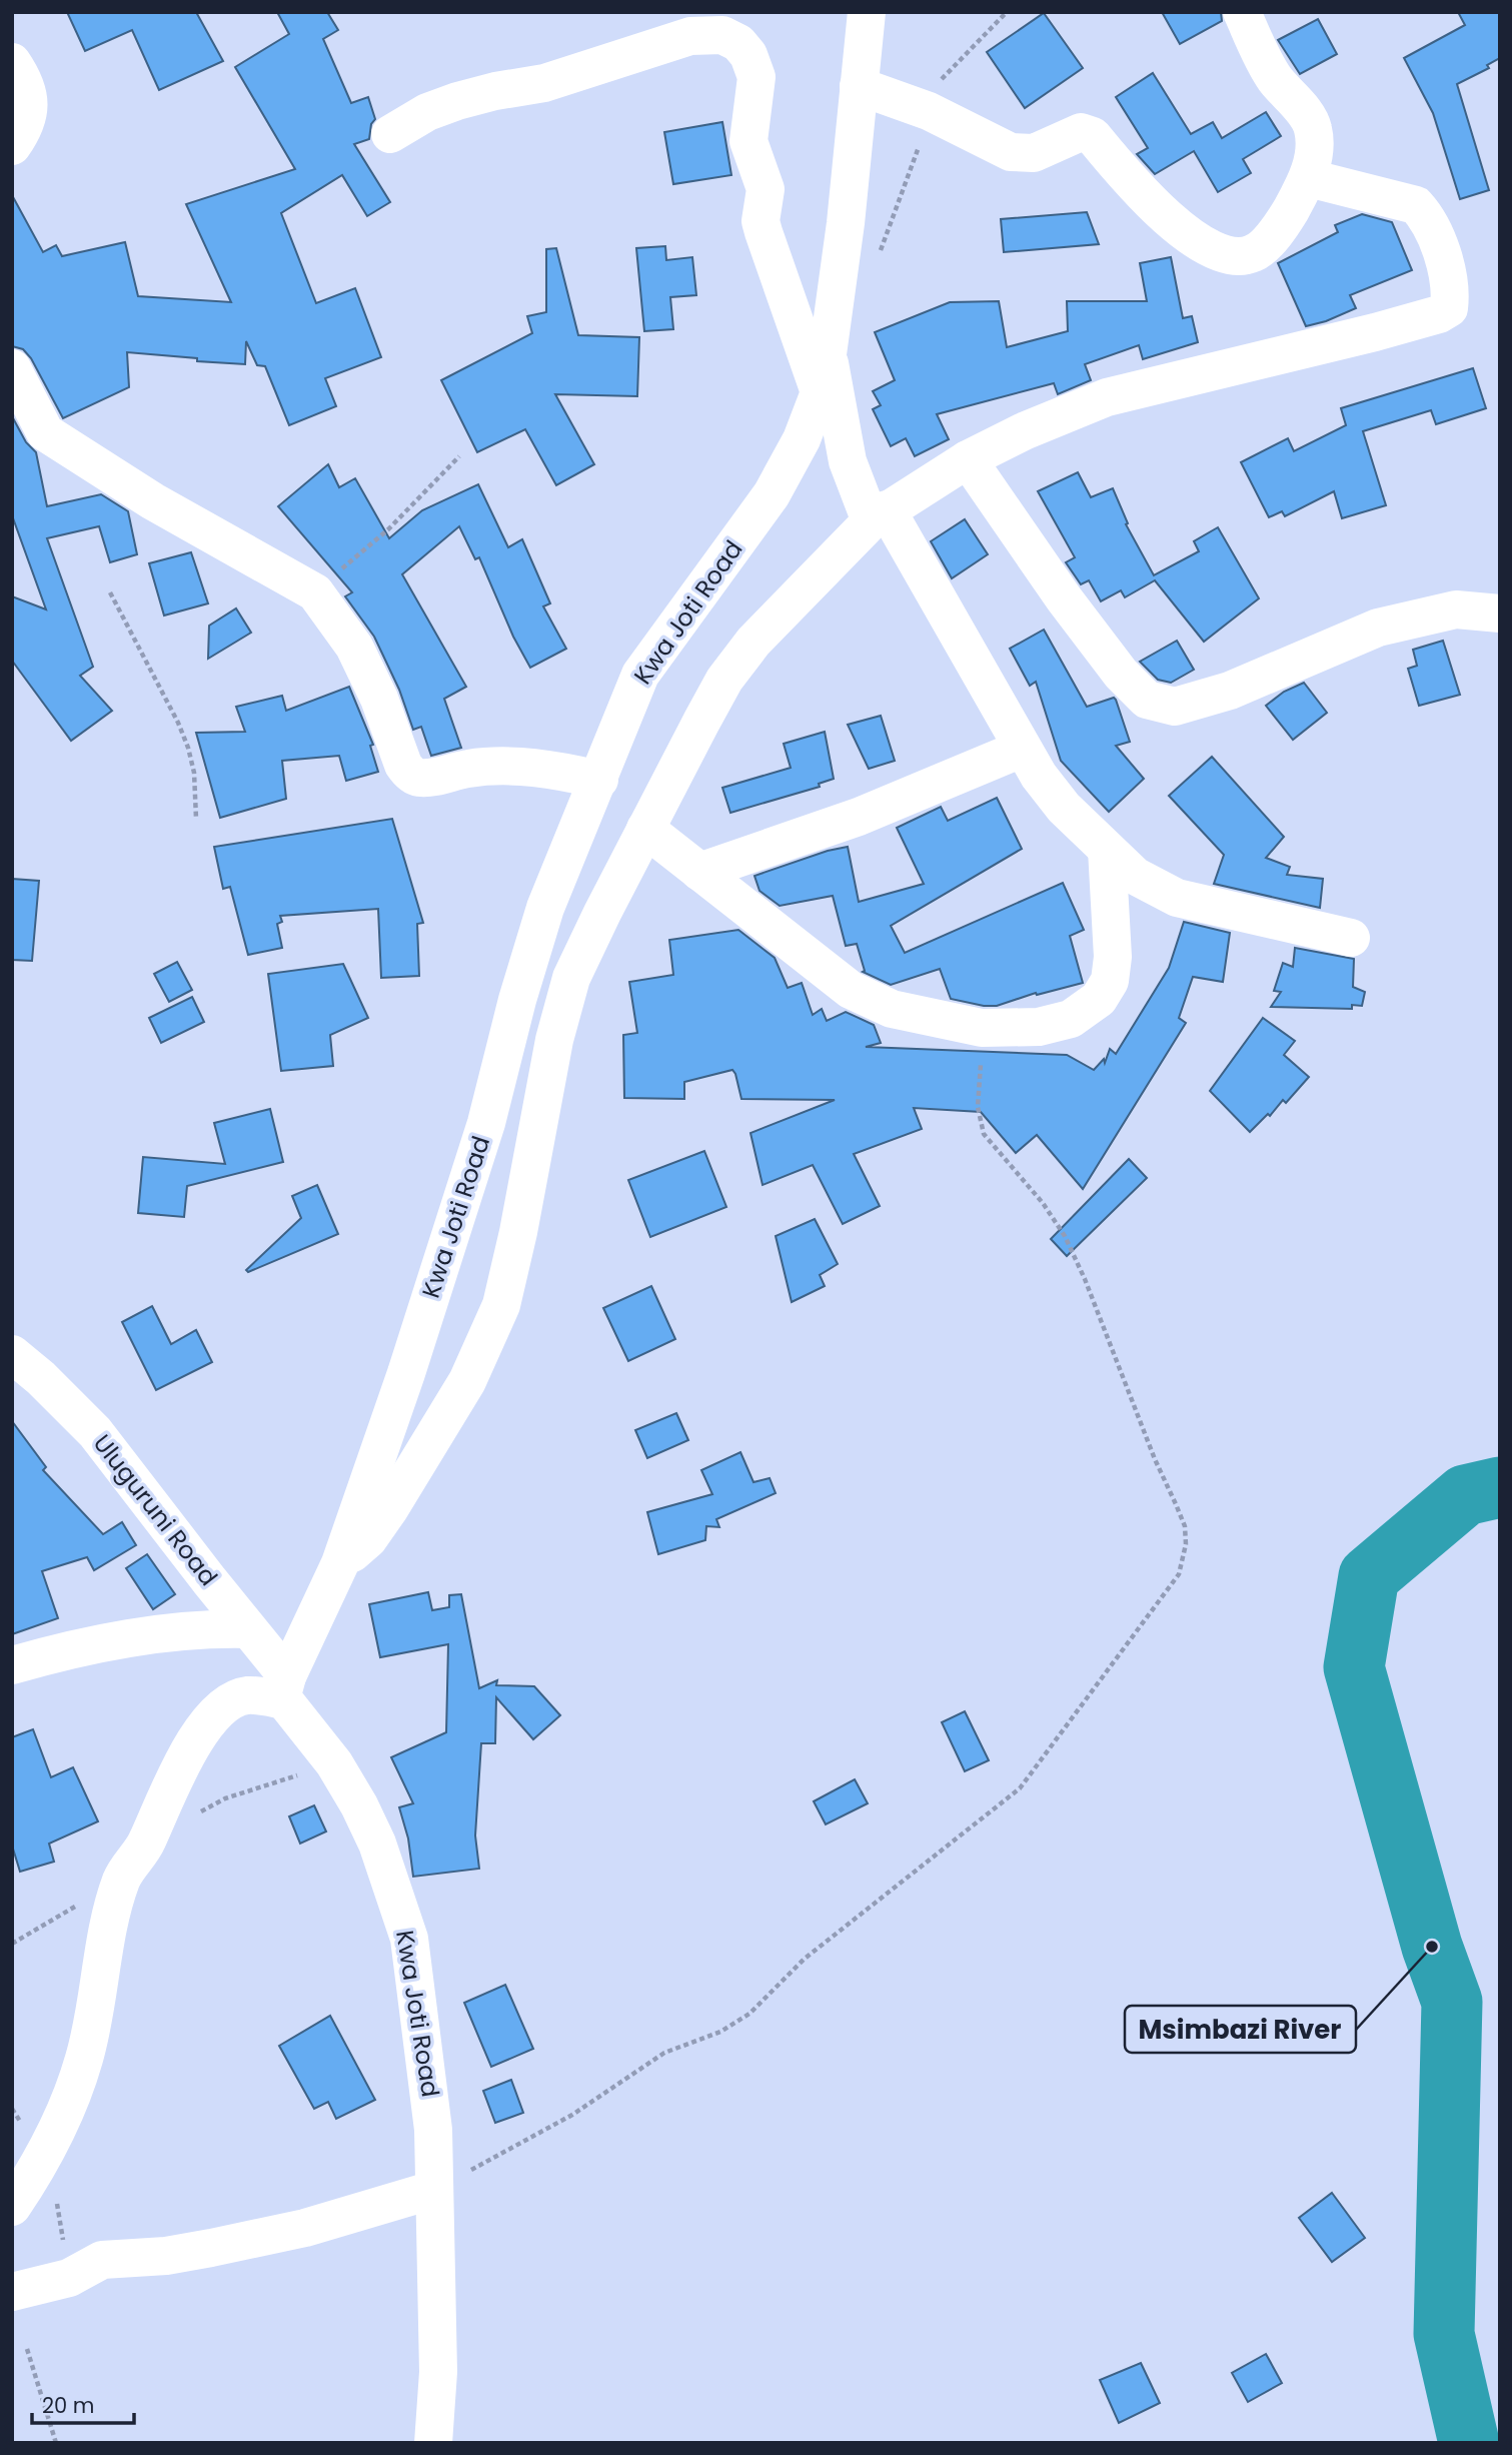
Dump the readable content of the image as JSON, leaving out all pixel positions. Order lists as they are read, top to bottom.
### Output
{
  "streets": {
    "street": ["Kwa Joti Road", "Uluguruni Road"]
  },
  "crossings": [
    ["Kwa Joti Road", "Uluguruni Road"]
  ],
  "places": ["Msimbazi River"],
  "scale_bar": "20 m"
}
